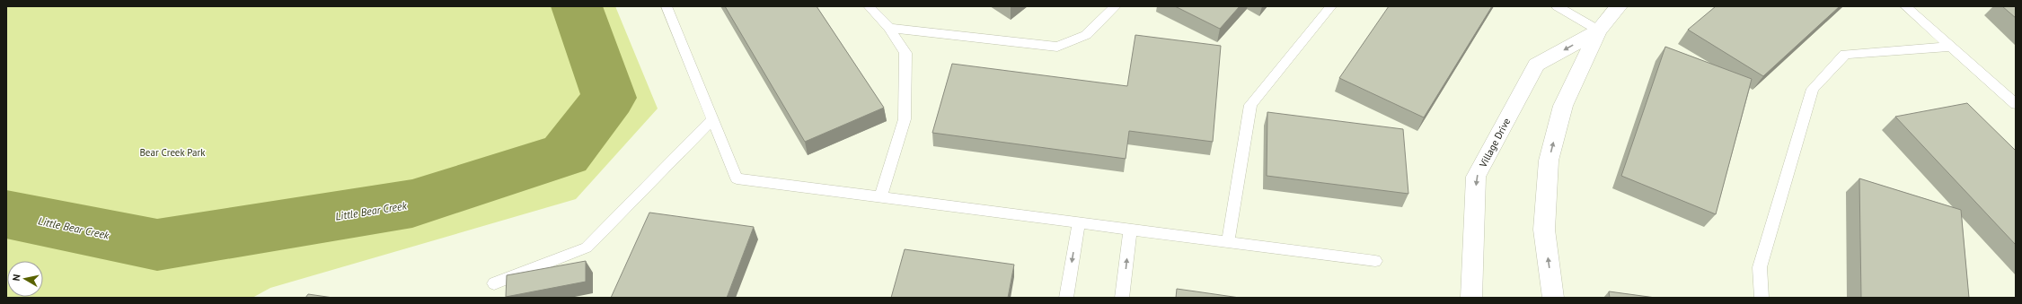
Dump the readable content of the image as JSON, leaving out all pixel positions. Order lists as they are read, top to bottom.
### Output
{
  "streets": {
    "street": ["Village Drive"]
  },
  "water": ["Little Bear Creek"],
  "parks": ["Bear Creek Park"],
  "north": "left"
}
